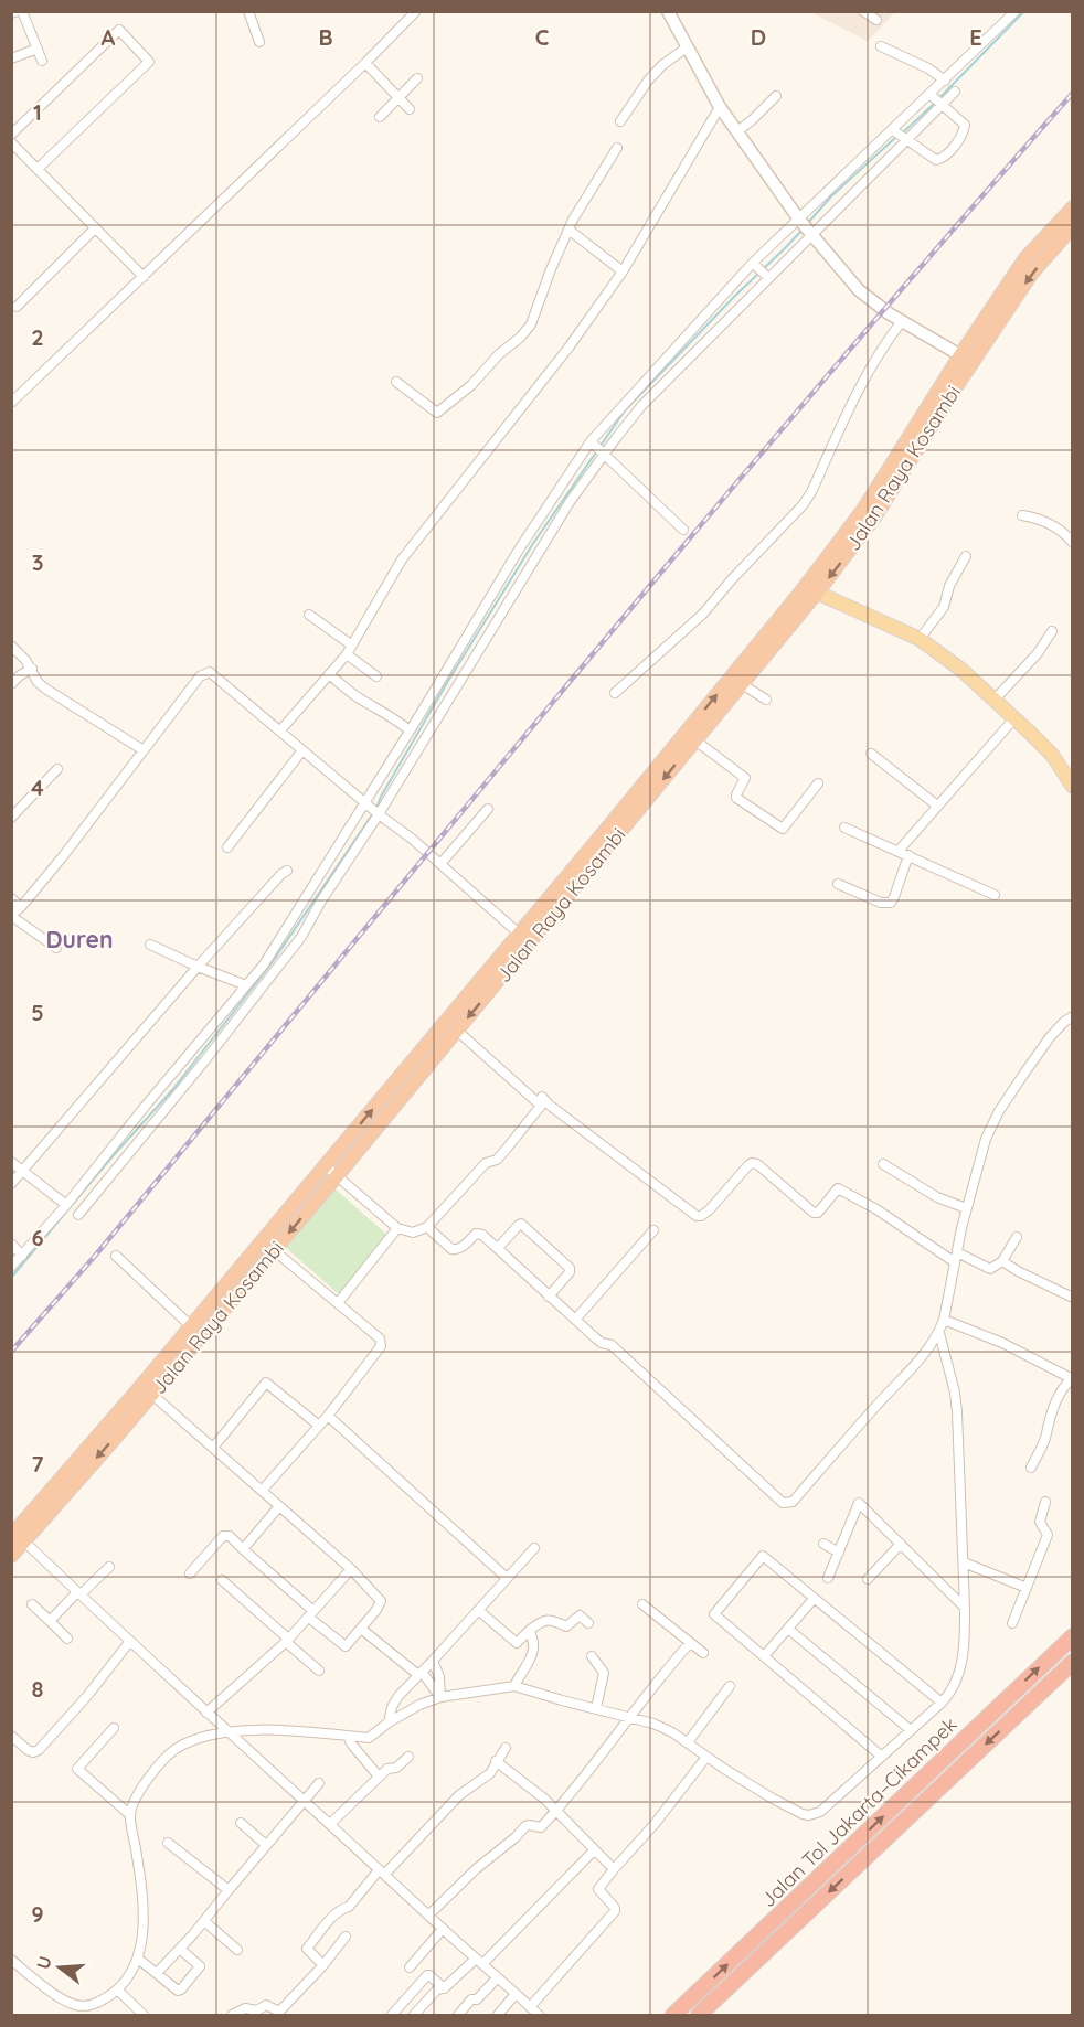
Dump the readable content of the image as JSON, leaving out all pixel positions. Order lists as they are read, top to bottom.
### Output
{
  "streets": {
    "highway": ["Jalan Raya Kosambi", "Jalan Tol Jakarta–Cikampek"]
  },
  "districts": ["Duren"],
  "north": "left",
  "grid": {
    "columns": [
      "A",
      "B",
      "C",
      "D",
      "E"
    ],
    "rows": [
      "1",
      "2",
      "3",
      "4",
      "5",
      "6",
      "7",
      "8",
      "9"
    ]
  }
}
